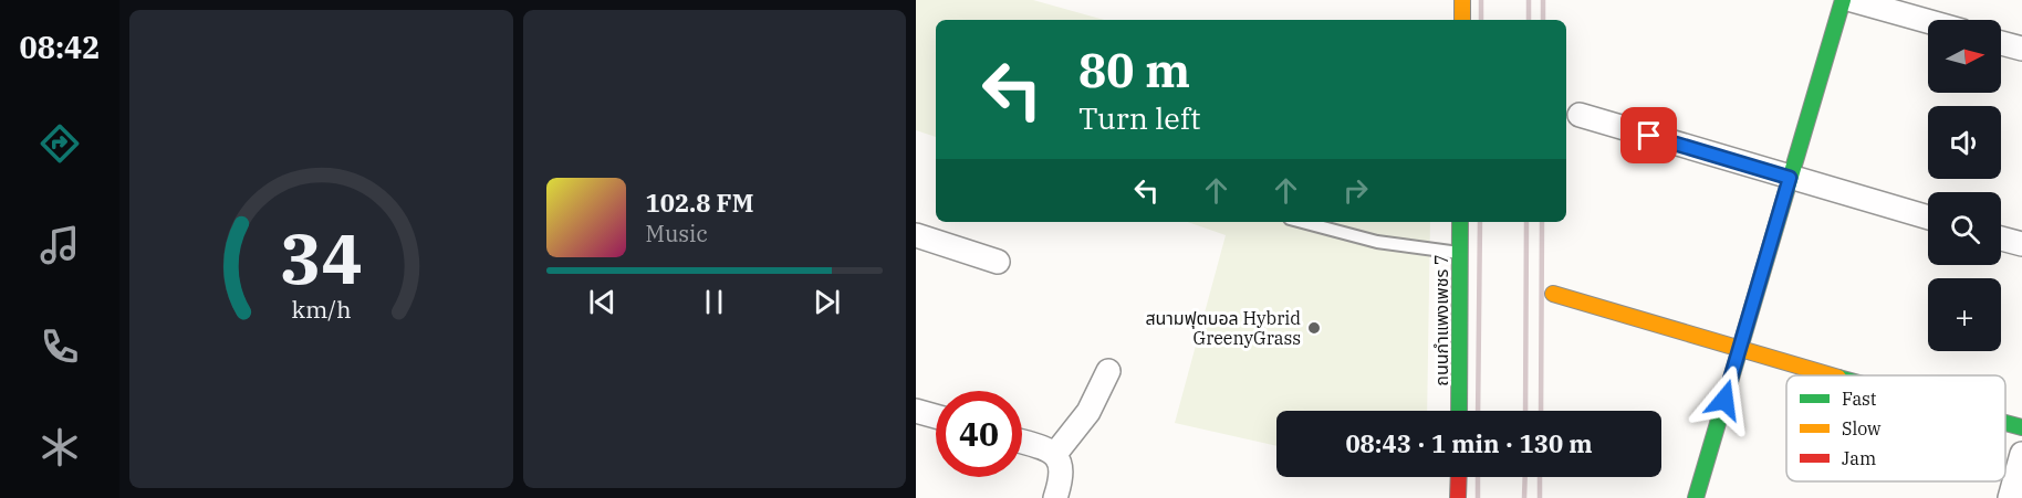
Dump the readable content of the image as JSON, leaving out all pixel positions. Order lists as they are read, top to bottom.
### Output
{
  "streets": {
    "street": ["ถนนกำแพงเพชร 7"]
  },
  "places": ["สนามฟุตบอล Hybrid GreenyGrass"],
  "legend": ["Fast", "Slow", "Jam"],
  "north": "right",
  "page": {
    "tabs": "08:42",
    "map_buttons": "+",
    "turn": ["80 m", "Turn left"],
    "song": ["102.8 FM", "Music"],
    "limit": "40",
    "trip": "08:43 · 1 min · 130 m",
    "gauge": ["34", "km/h"]
  }
}
